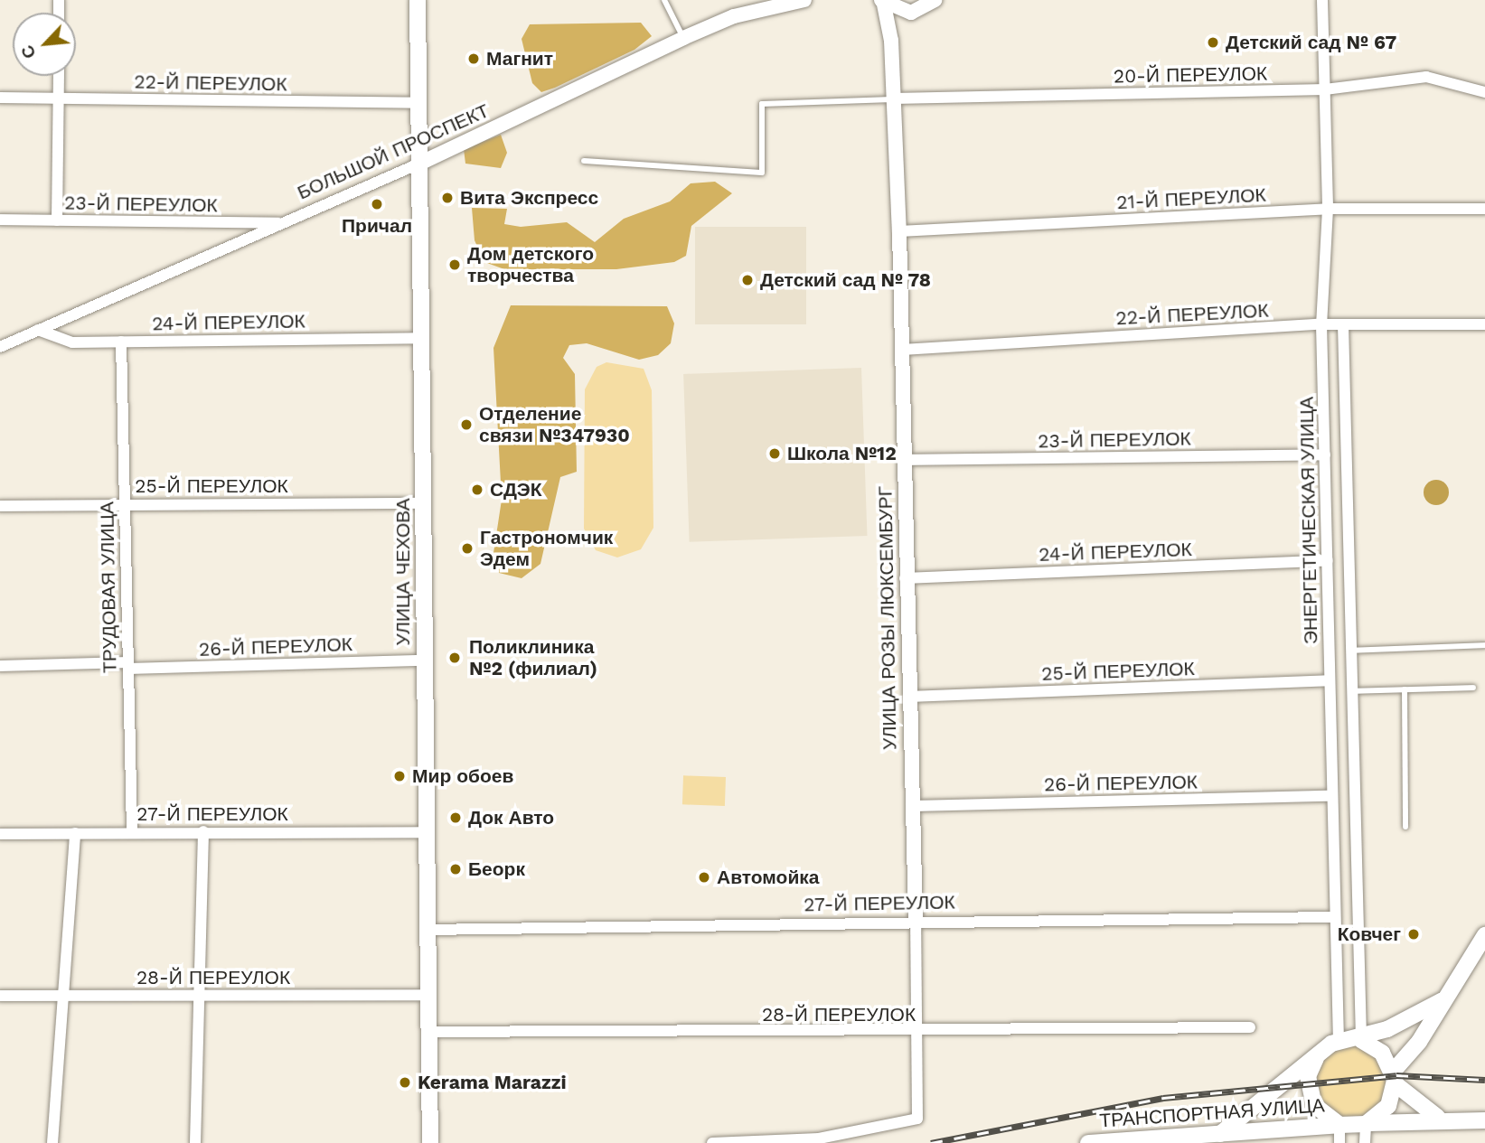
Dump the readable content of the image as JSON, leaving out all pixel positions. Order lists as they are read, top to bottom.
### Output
{
  "streets": {
    "main road": ["УЛИЦА ЧЕХОВА", "ТРАНСПОРТНАЯ УЛИЦА"],
    "street": [
      "20-Й ПЕРЕУЛОК",
      "22-Й ПЕРЕУЛОК",
      "БОЛЬШОЙ ПРОСПЕКТ",
      "21-Й ПЕРЕУЛОК",
      "23-Й ПЕРЕУЛОК",
      "24-Й ПЕРЕУЛОК",
      "25-Й ПЕРЕУЛОК",
      "ЭНЕРГЕТИЧЕСКАЯ УЛИЦА",
      "ТРУДОВАЯ УЛИЦА",
      "УЛИЦА РОЗЫ ЛЮКСЕМБУРГ",
      "26-Й ПЕРЕУЛОК",
      "27-Й ПЕРЕУЛОК",
      "28-Й ПЕРЕУЛОК"
    ]
  },
  "crossings": [
    ["20-Й ПЕРЕУЛОК", "ЭНЕРГЕТИЧЕСКАЯ УЛИЦА"],
    ["20-Й ПЕРЕУЛОК", "УЛИЦА РОЗЫ ЛЮКСЕМБУРГ"],
    ["22-Й ПЕРЕУЛОК", "ЭНЕРГЕТИЧЕСКАЯ УЛИЦА"],
    ["22-Й ПЕРЕУЛОК", "УЛИЦА ЧЕХОВА"],
    ["22-Й ПЕРЕУЛОК", "УЛИЦА РОЗЫ ЛЮКСЕМБУРГ"],
    ["БОЛЬШОЙ ПРОСПЕКТ", "23-Й ПЕРЕУЛОК"],
    ["БОЛЬШОЙ ПРОСПЕКТ", "24-Й ПЕРЕУЛОК"],
    ["БОЛЬШОЙ ПРОСПЕКТ", "УЛИЦА ЧЕХОВА"],
    ["21-Й ПЕРЕУЛОК", "ЭНЕРГЕТИЧЕСКАЯ УЛИЦА"],
    ["21-Й ПЕРЕУЛОК", "УЛИЦА РОЗЫ ЛЮКСЕМБУРГ"],
    ["23-Й ПЕРЕУЛОК", "ЭНЕРГЕТИЧЕСКАЯ УЛИЦА"],
    ["23-Й ПЕРЕУЛОК", "УЛИЦА РОЗЫ ЛЮКСЕМБУРГ"],
    ["24-Й ПЕРЕУЛОК", "ЭНЕРГЕТИЧЕСКАЯ УЛИЦА"],
    ["24-Й ПЕРЕУЛОК", "УЛИЦА ЧЕХОВА"],
    ["24-Й ПЕРЕУЛОК", "ТРУДОВАЯ УЛИЦА"],
    ["24-Й ПЕРЕУЛОК", "УЛИЦА РОЗЫ ЛЮКСЕМБУРГ"],
    ["25-Й ПЕРЕУЛОК", "ЭНЕРГЕТИЧЕСКАЯ УЛИЦА"],
    ["25-Й ПЕРЕУЛОК", "УЛИЦА ЧЕХОВА"],
    ["25-Й ПЕРЕУЛОК", "ТРУДОВАЯ УЛИЦА"],
    ["25-Й ПЕРЕУЛОК", "УЛИЦА РОЗЫ ЛЮКСЕМБУРГ"],
    ["ЭНЕРГЕТИЧЕСКАЯ УЛИЦА", "26-Й ПЕРЕУЛОК"],
    ["ЭНЕРГЕТИЧЕСКАЯ УЛИЦА", "27-Й ПЕРЕУЛОК"],
    ["ЭНЕРГЕТИЧЕСКАЯ УЛИЦА", "ТРАНСПОРТНАЯ УЛИЦА"],
    ["УЛИЦА ЧЕХОВА", "26-Й ПЕРЕУЛОК"],
    ["УЛИЦА ЧЕХОВА", "27-Й ПЕРЕУЛОК"],
    ["УЛИЦА ЧЕХОВА", "28-Й ПЕРЕУЛОК"],
    ["ТРУДОВАЯ УЛИЦА", "26-Й ПЕРЕУЛОК"],
    ["ТРУДОВАЯ УЛИЦА", "27-Й ПЕРЕУЛОК"],
    ["УЛИЦА РОЗЫ ЛЮКСЕМБУРГ", "26-Й ПЕРЕУЛОК"],
    ["УЛИЦА РОЗЫ ЛЮКСЕМБУРГ", "27-Й ПЕРЕУЛОК"],
    ["УЛИЦА РОЗЫ ЛЮКСЕМБУРГ", "28-Й ПЕРЕУЛОК"]
  ],
  "places": [
    "Детский сад № 67",
    "Магнит",
    "Вита Экспресс",
    "Причал",
    "Дом детского творчества",
    "Детский сад № 78",
    "Отделение связи №347930",
    "Школа №12",
    "СДЭК",
    "Гастрономчик Эдем",
    "Поликлиника №2 (филиал)",
    "Мир обоев",
    "Док Авто",
    "Беорк",
    "Автомойка",
    "Ковчег",
    "Kerama Marazzi"
  ],
  "north": "bottom left"
}
